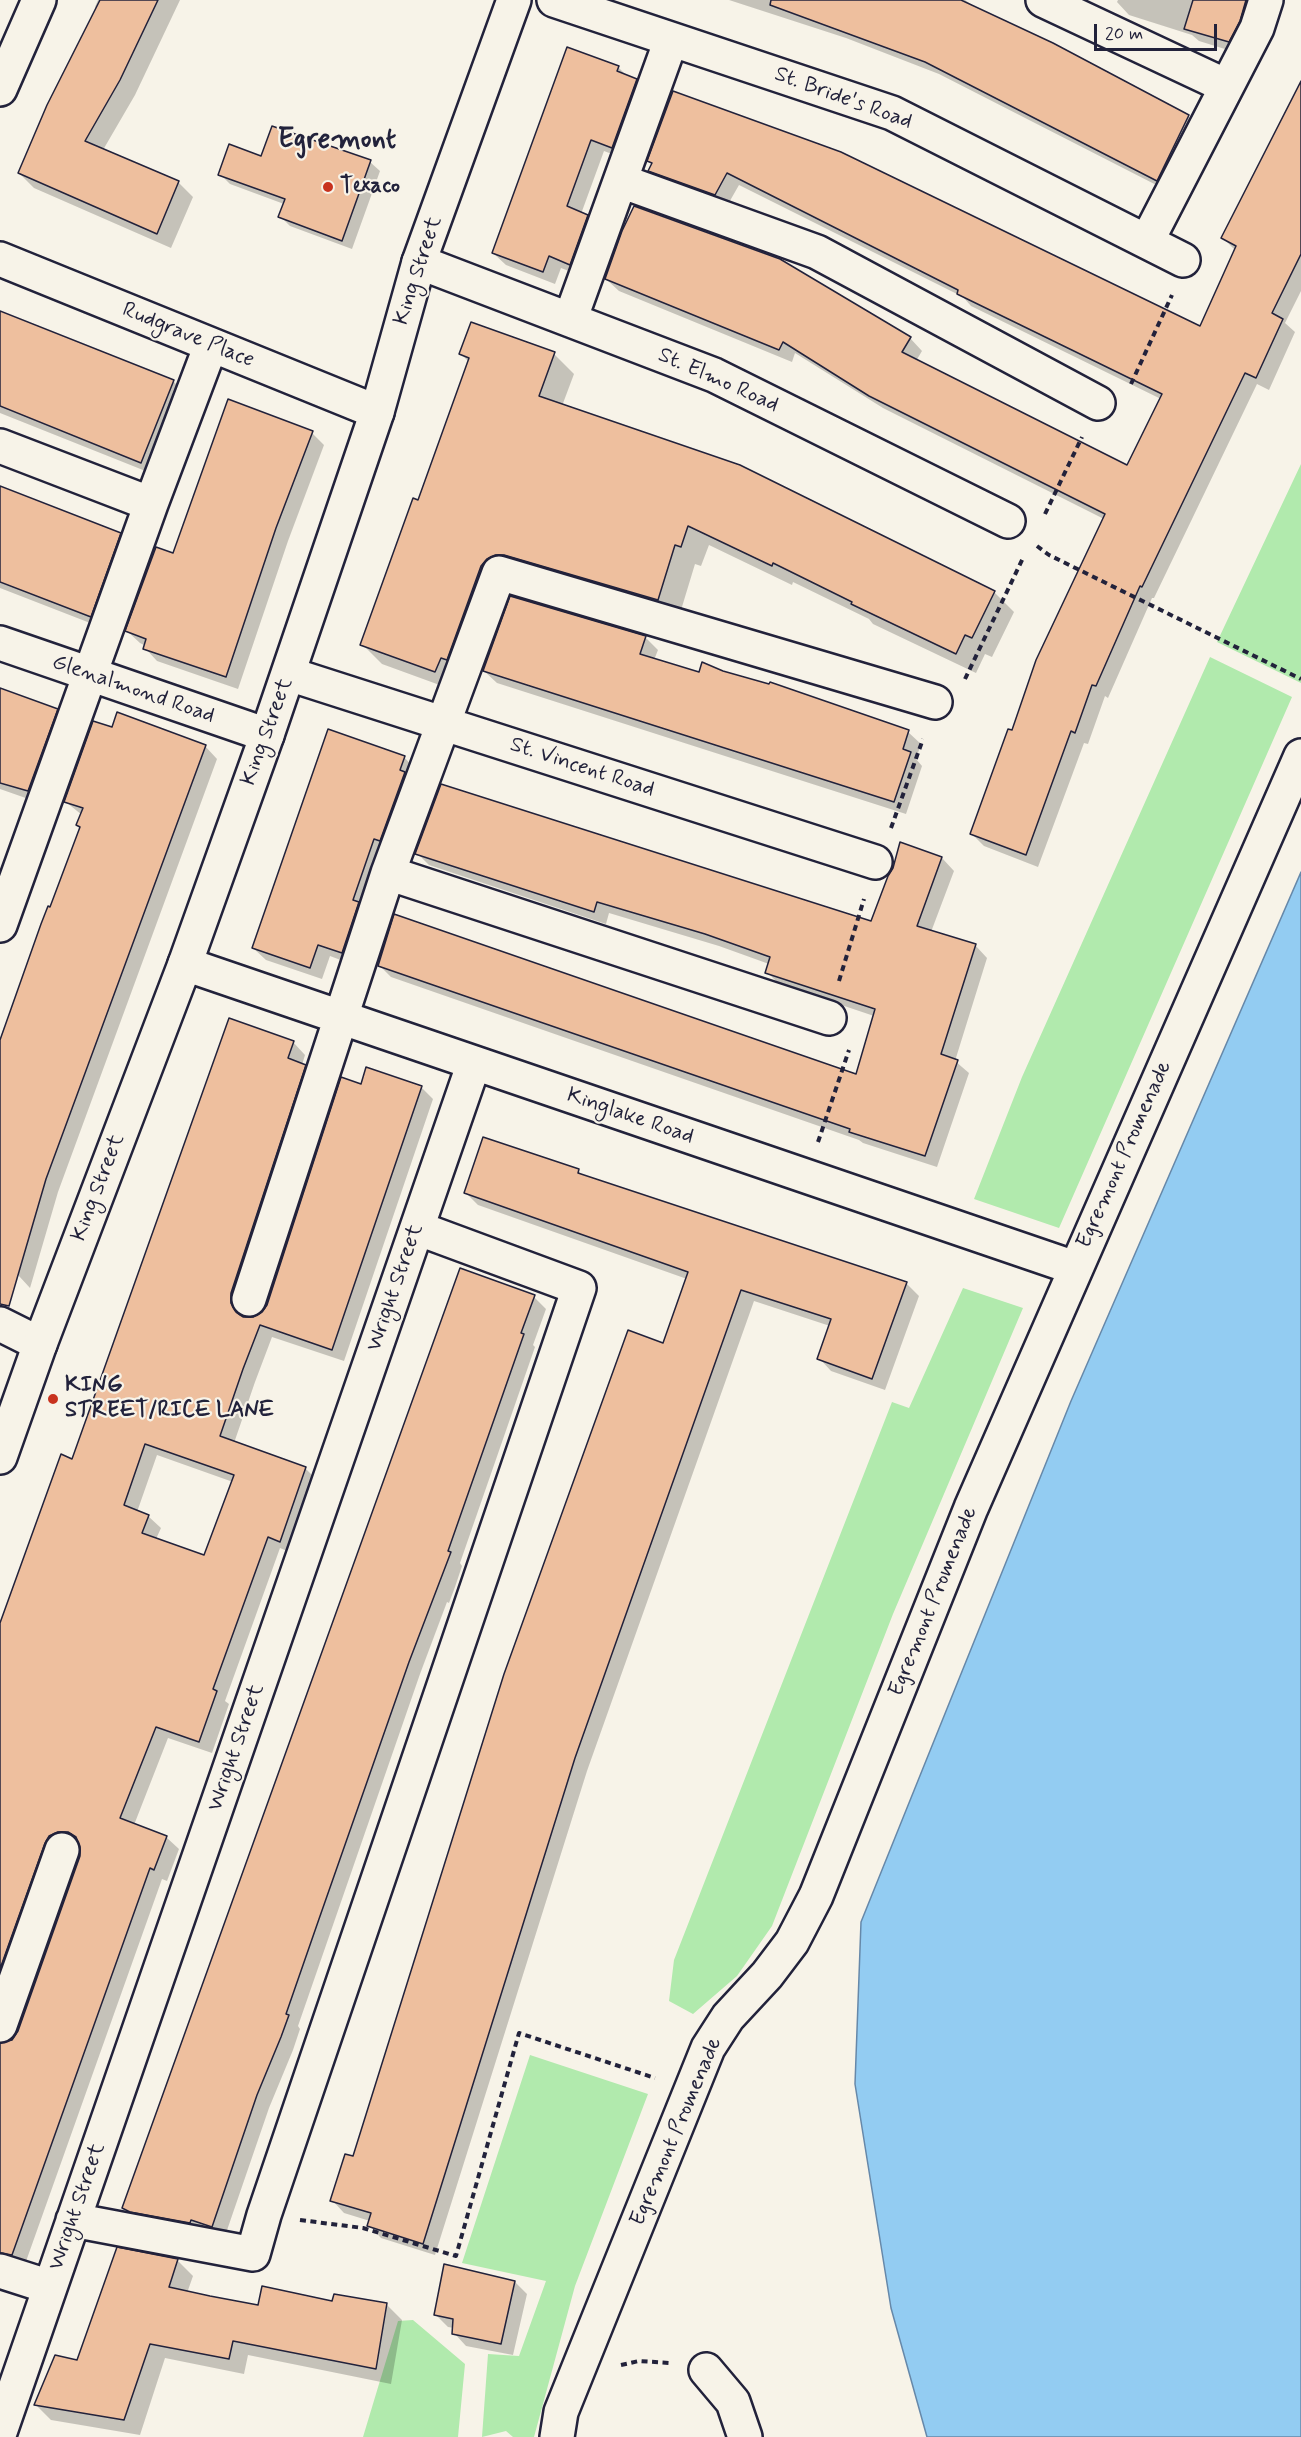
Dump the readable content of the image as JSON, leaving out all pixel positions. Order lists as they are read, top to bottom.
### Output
{
  "streets": {
    "street": [
      "St. Bride's Road",
      "King Street",
      "Rudgrave Place",
      "St. Elmo Road",
      "Glenalmond Road",
      "St. Vincent Road",
      "Kinglake Road",
      "Egremont Promenade",
      "Wright Street"
    ]
  },
  "crossings": [
    ["King Street", "Rudgrave Place"],
    ["King Street", "St. Elmo Road"],
    ["King Street", "Glenalmond Road"],
    ["King Street", "St. Vincent Road"],
    ["King Street", "Kinglake Road"],
    ["Kinglake Road", "Egremont Promenade"],
    ["Kinglake Road", "Wright Street"]
  ],
  "districts": ["Egremont"],
  "places": ["Texaco", "KING STREET/RICE LANE"],
  "scale_bar": "20 m"
}
